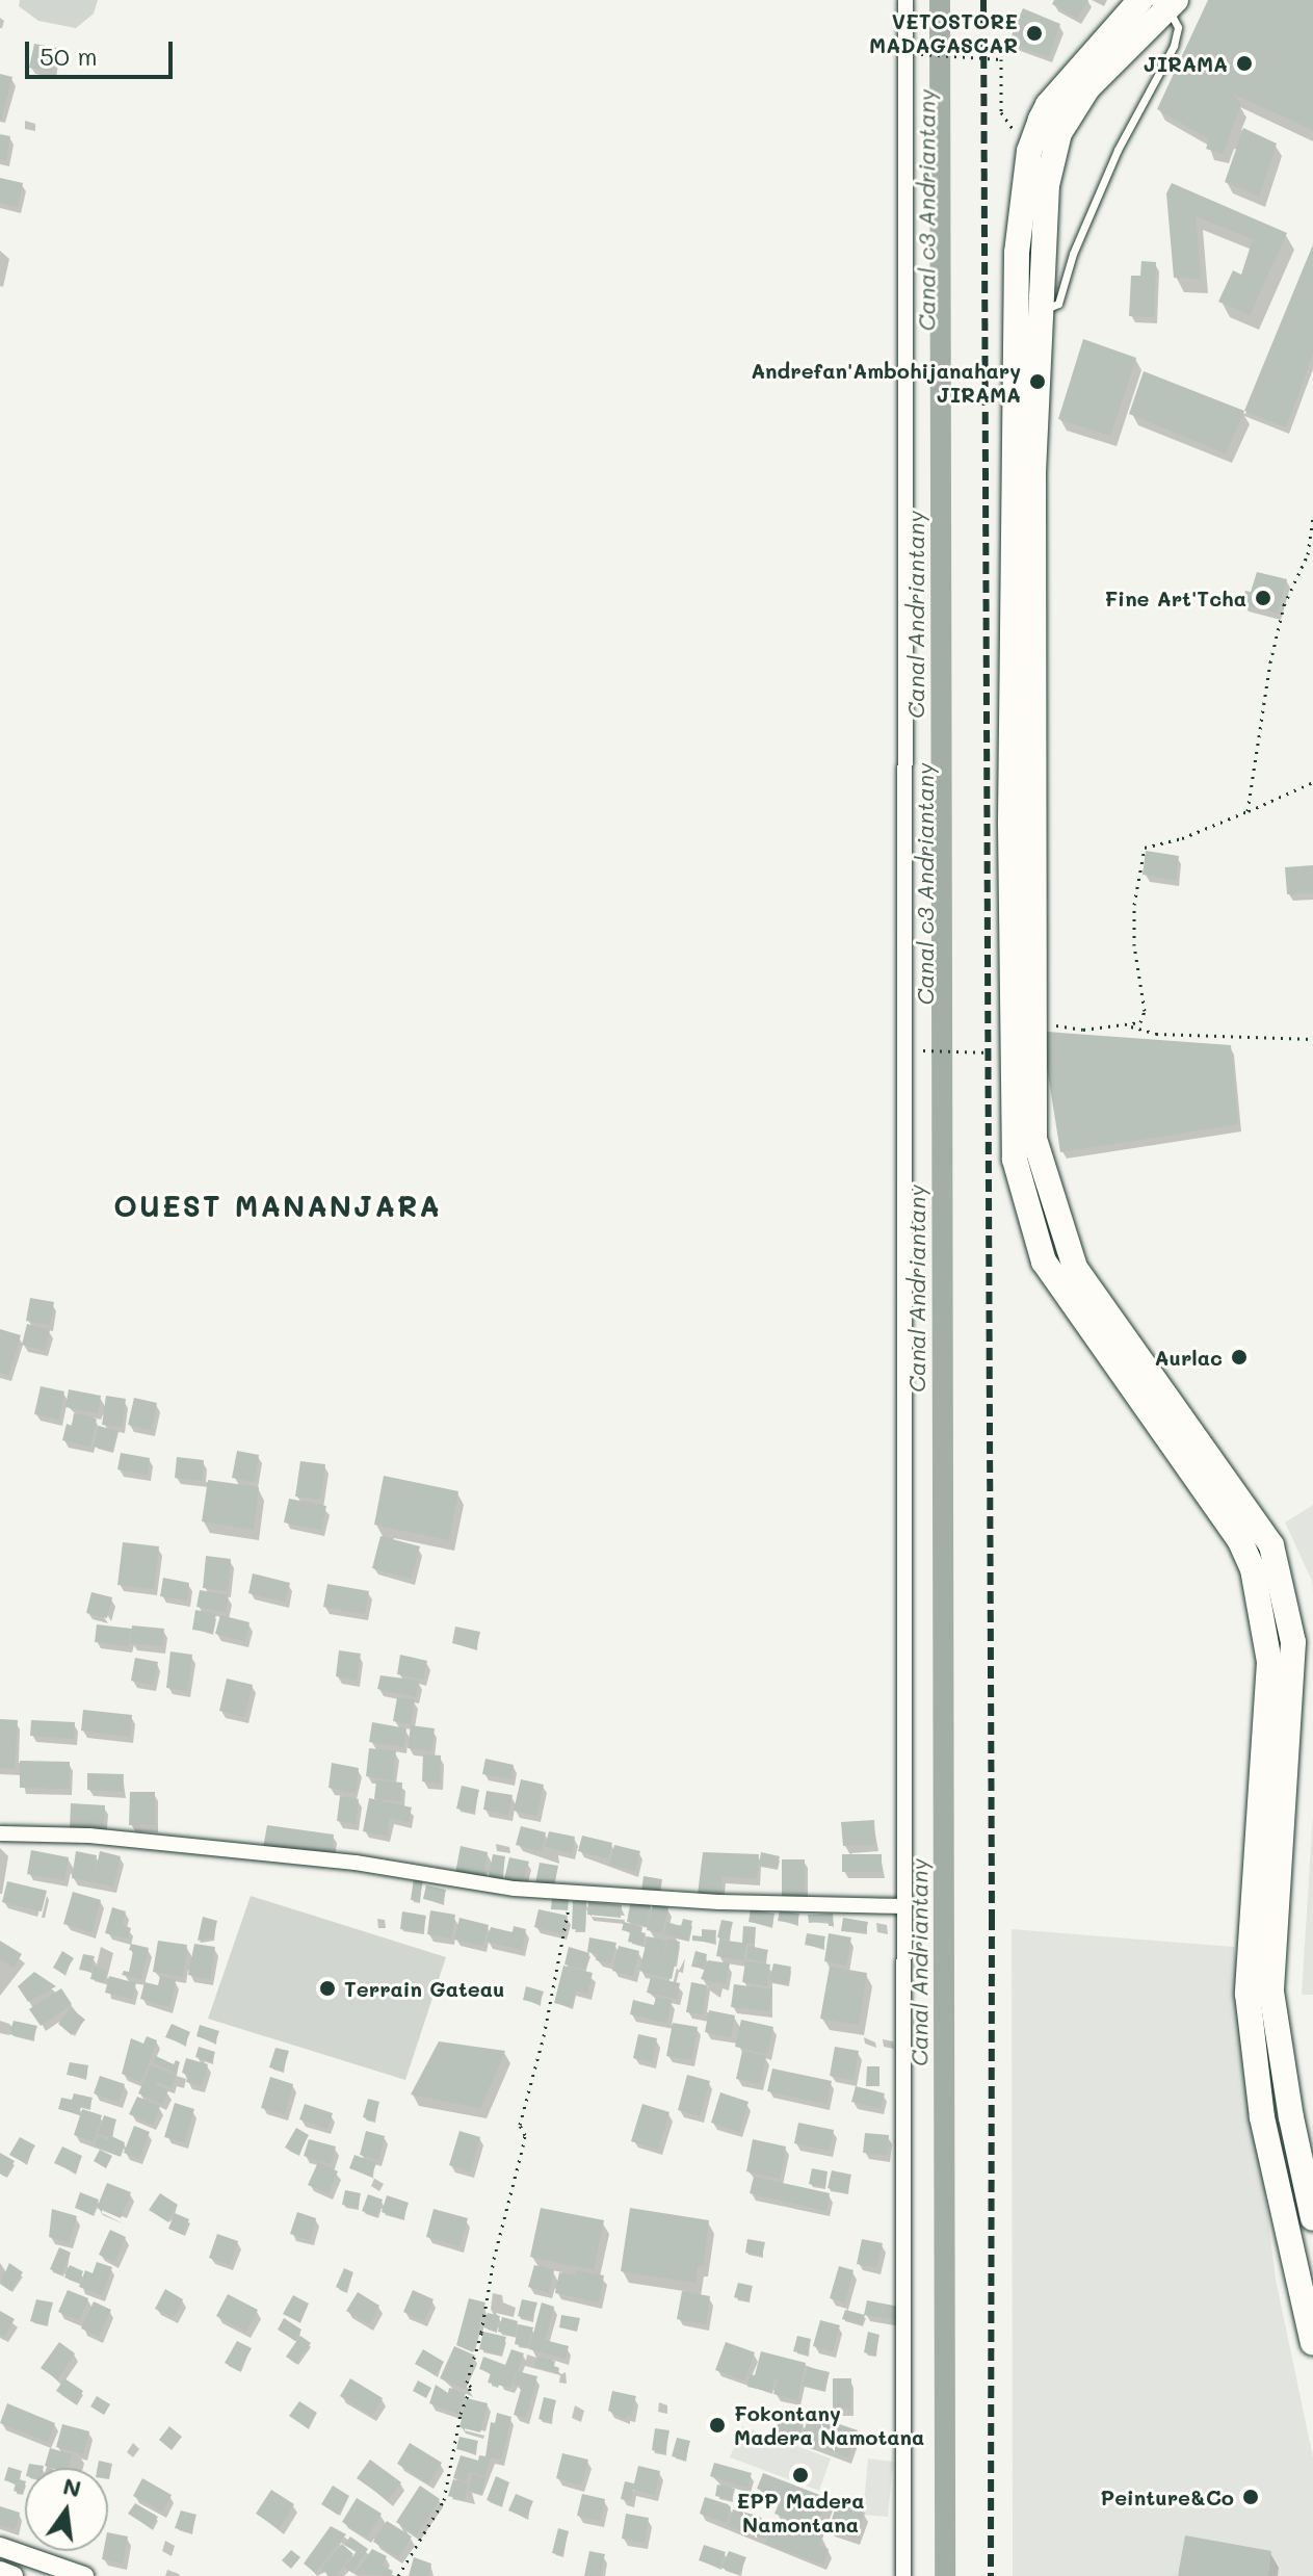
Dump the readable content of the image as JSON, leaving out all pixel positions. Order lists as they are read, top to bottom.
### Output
{
  "districts": ["OUEST MANANJARA"],
  "water": ["Canal c3 Andriantany", "Canal Andriantany"],
  "places": [
    "VETOSTORE MADAGASCAR",
    "JIRAMA",
    "Andrefan'Ambohijanahary JIRAMA",
    "Fine Art'Tcha",
    "Aurlac",
    "Terrain Gateau",
    "Fokontany Madera Namotana",
    "EPP Madera Namontana",
    "Peinture&Co"
  ],
  "scale_bar": "50 m",
  "north": "top"
}
